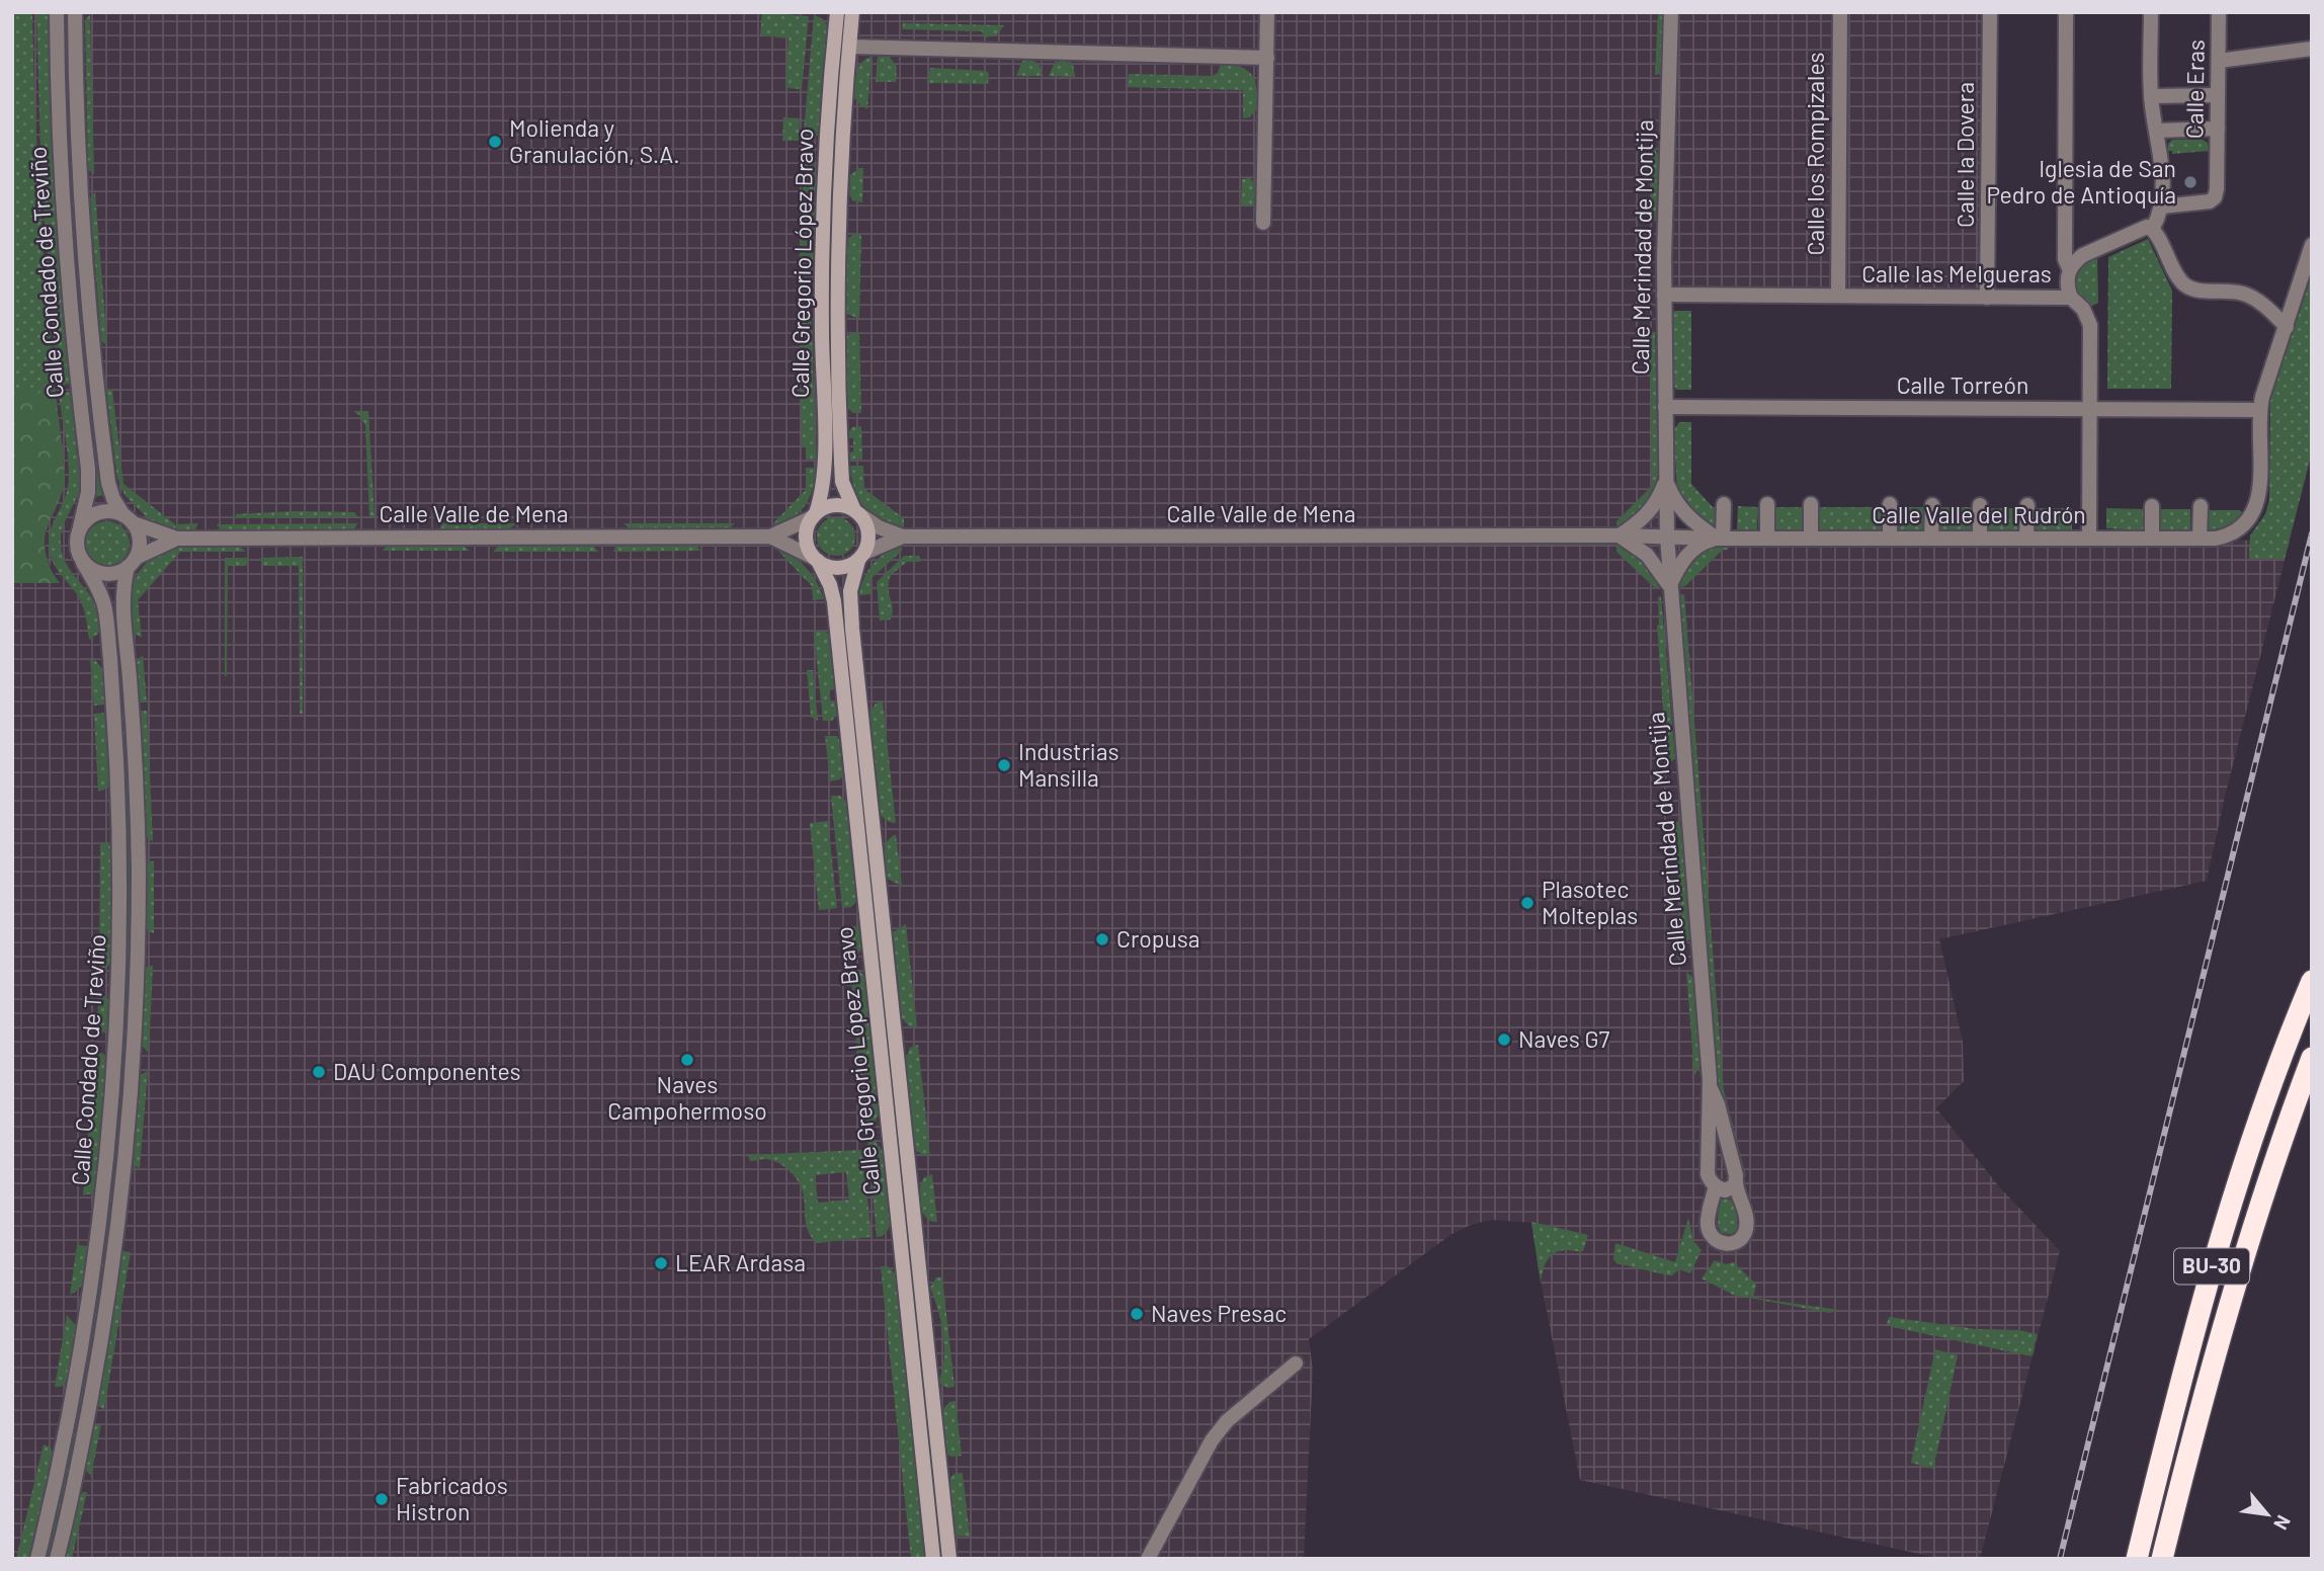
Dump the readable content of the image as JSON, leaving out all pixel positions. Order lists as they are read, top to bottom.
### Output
{
  "streets": {
    "highway": ["BU-30"],
    "main road": ["Calle Gregorio López Bravo"],
    "street": [
      "Calle Eras",
      "Calle los Rompizales",
      "Calle la Dovera",
      "Calle Merindad de Montija",
      "Calle Condado de Treviño",
      "Calle las Melgueras",
      "Calle Torreón",
      "Calle Valle de Mena",
      "Calle Valle del Rudrón"
    ]
  },
  "crossings": [
    ["Calle los Rompizales", "Calle las Melgueras"],
    ["Calle la Dovera", "Calle las Melgueras"],
    ["Calle Merindad de Montija", "Calle las Melgueras"],
    ["Calle Merindad de Montija", "Calle Torreón"],
    ["Calle Merindad de Montija", "Calle Valle de Mena"],
    ["Calle Merindad de Montija", "Calle Valle del Rudrón"],
    ["Calle Gregorio López Bravo", "Calle Valle de Mena"],
    ["Calle Condado de Treviño", "Calle Valle de Mena"],
    ["Calle Torreón", "Calle Valle del Rudrón"],
    ["Calle Valle de Mena", "Calle Valle del Rudrón"]
  ],
  "places": [
    "Molienda y Granulación, S.A.",
    "Iglesia de San Pedro de Antioquía",
    "Industrias Mansilla",
    "Plasotec Molteplas",
    "Cropusa",
    "Naves G7",
    "Naves Campohermoso",
    "DAU Componentes",
    "LEAR Ardasa",
    "Naves Presac",
    "Fabricados Histron"
  ],
  "north": "bottom right"
}
